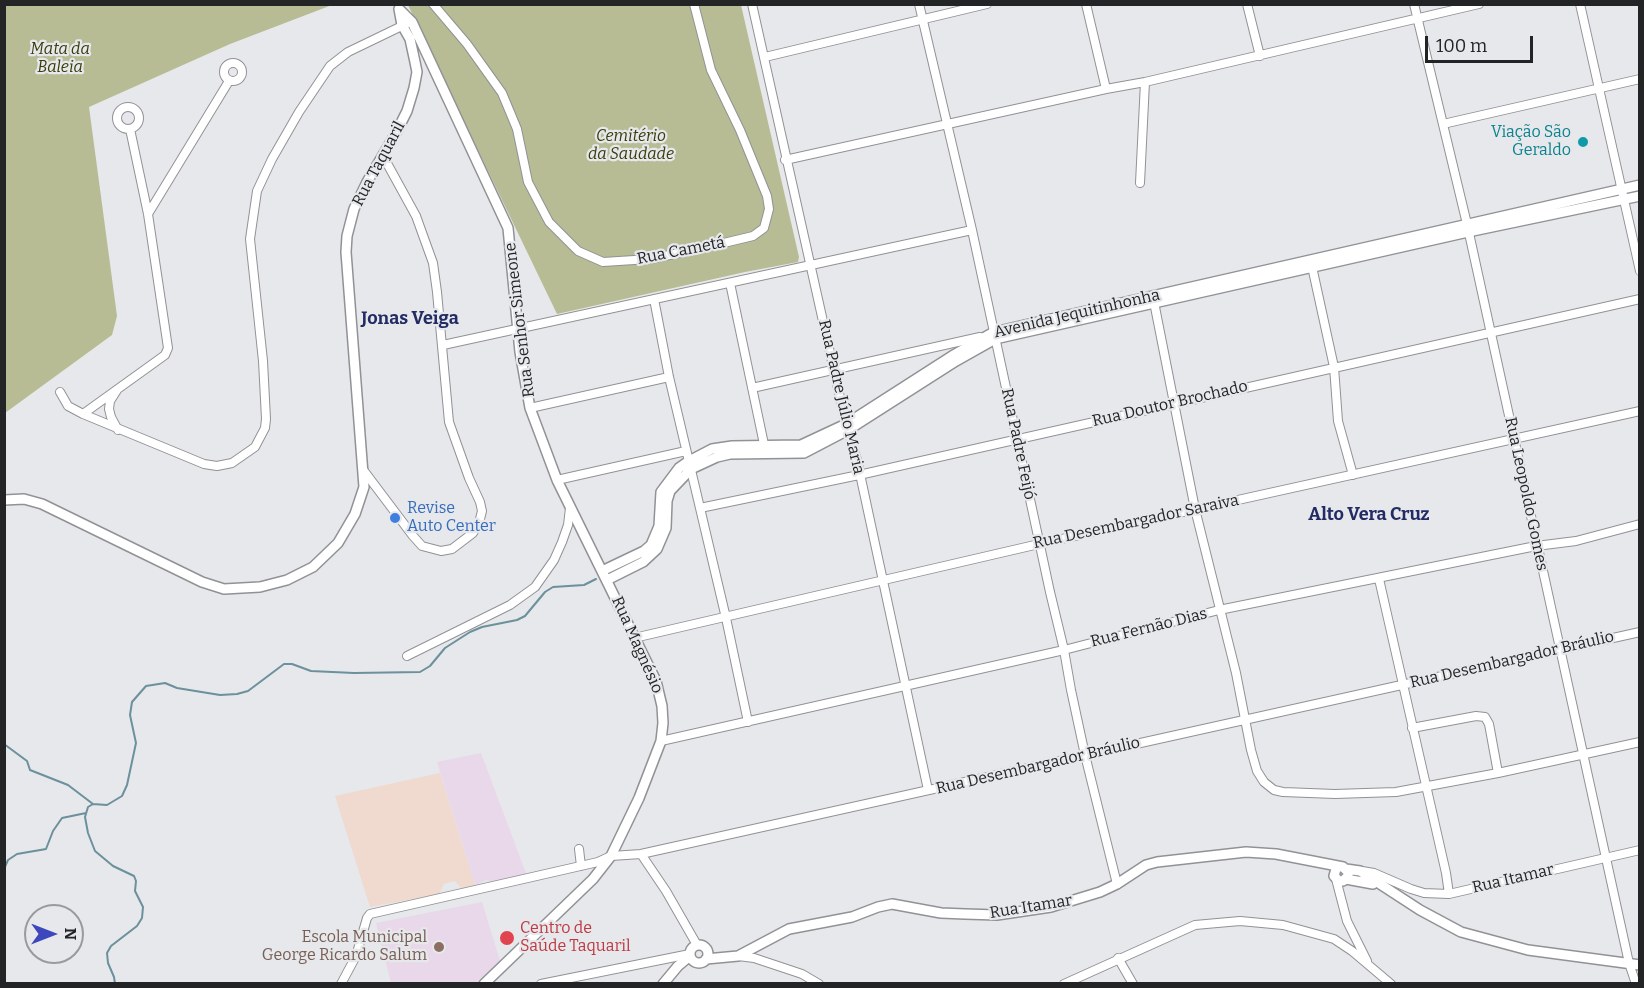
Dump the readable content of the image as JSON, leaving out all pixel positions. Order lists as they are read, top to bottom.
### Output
{
  "streets": {
    "street": [
      "Rua Taquaril",
      "Rua Cametá",
      "Avenida Jequitinhonha",
      "Rua Senhor Simeone",
      "Rua Padre Júlio Maria",
      "Rua Doutor Brochado",
      "Rua Padre Feijó",
      "Rua Leopoldo Gomes",
      "Rua Desembargador Saraiva",
      "Rua Fernão Dias",
      "Rua Magnésio",
      "Rua Desembargador Bráulio",
      "Rua Itamar"
    ]
  },
  "crossings": [
    ["Rua Taquaril", "Rua Senhor Simeone"],
    ["Avenida Jequitinhonha", "Rua Senhor Simeone"],
    ["Avenida Jequitinhonha", "Rua Padre Júlio Maria"],
    ["Avenida Jequitinhonha", "Rua Padre Feijó"],
    ["Avenida Jequitinhonha", "Rua Leopoldo Gomes"],
    ["Avenida Jequitinhonha", "Rua Magnésio"],
    ["Rua Senhor Simeone", "Rua Magnésio"],
    ["Rua Padre Júlio Maria", "Rua Doutor Brochado"],
    ["Rua Padre Júlio Maria", "Rua Desembargador Saraiva"],
    ["Rua Padre Júlio Maria", "Rua Fernão Dias"],
    ["Rua Padre Júlio Maria", "Rua Desembargador Bráulio"],
    ["Rua Doutor Brochado", "Rua Padre Feijó"],
    ["Rua Doutor Brochado", "Rua Leopoldo Gomes"],
    ["Rua Padre Feijó", "Rua Desembargador Saraiva"],
    ["Rua Padre Feijó", "Rua Fernão Dias"],
    ["Rua Padre Feijó", "Rua Desembargador Bráulio"],
    ["Rua Padre Feijó", "Rua Itamar"],
    ["Rua Leopoldo Gomes", "Rua Desembargador Saraiva"],
    ["Rua Leopoldo Gomes", "Rua Fernão Dias"],
    ["Rua Leopoldo Gomes", "Rua Desembargador Bráulio"],
    ["Rua Leopoldo Gomes", "Rua Itamar"],
    ["Rua Desembargador Saraiva", "Rua Magnésio"],
    ["Rua Fernão Dias", "Rua Magnésio"],
    ["Rua Magnésio", "Rua Desembargador Bráulio"]
  ],
  "districts": ["Jonas Veiga", "Alto Vera Cruz"],
  "parks": ["Mata da Baleia", "Cemitério da Saudade"],
  "places": [
    "Viação São Geraldo",
    "Revise Auto Center",
    "Centro de Saúde Taquaril",
    "Escola Municipal George Ricardo Salum"
  ],
  "scale_bar": "100 m",
  "north": "right"
}
